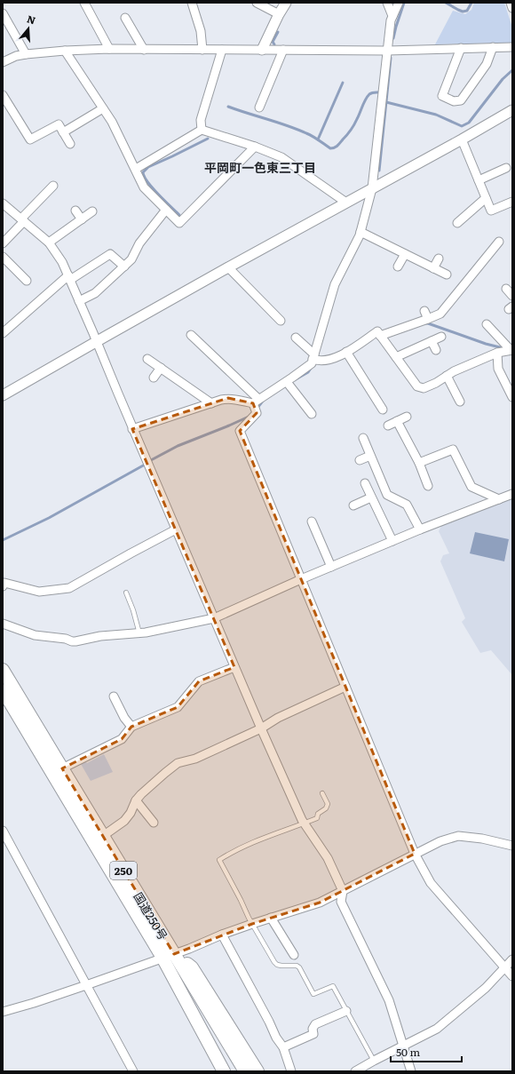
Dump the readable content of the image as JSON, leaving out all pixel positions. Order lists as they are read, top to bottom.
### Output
{
  "streets": {
    "highway": ["250", "国道250号"]
  },
  "crossings": [
    ["250", "国道250号"]
  ],
  "districts": ["平岡町一色東三丁目"],
  "scale_bar": "50 m",
  "north": "top"
}
